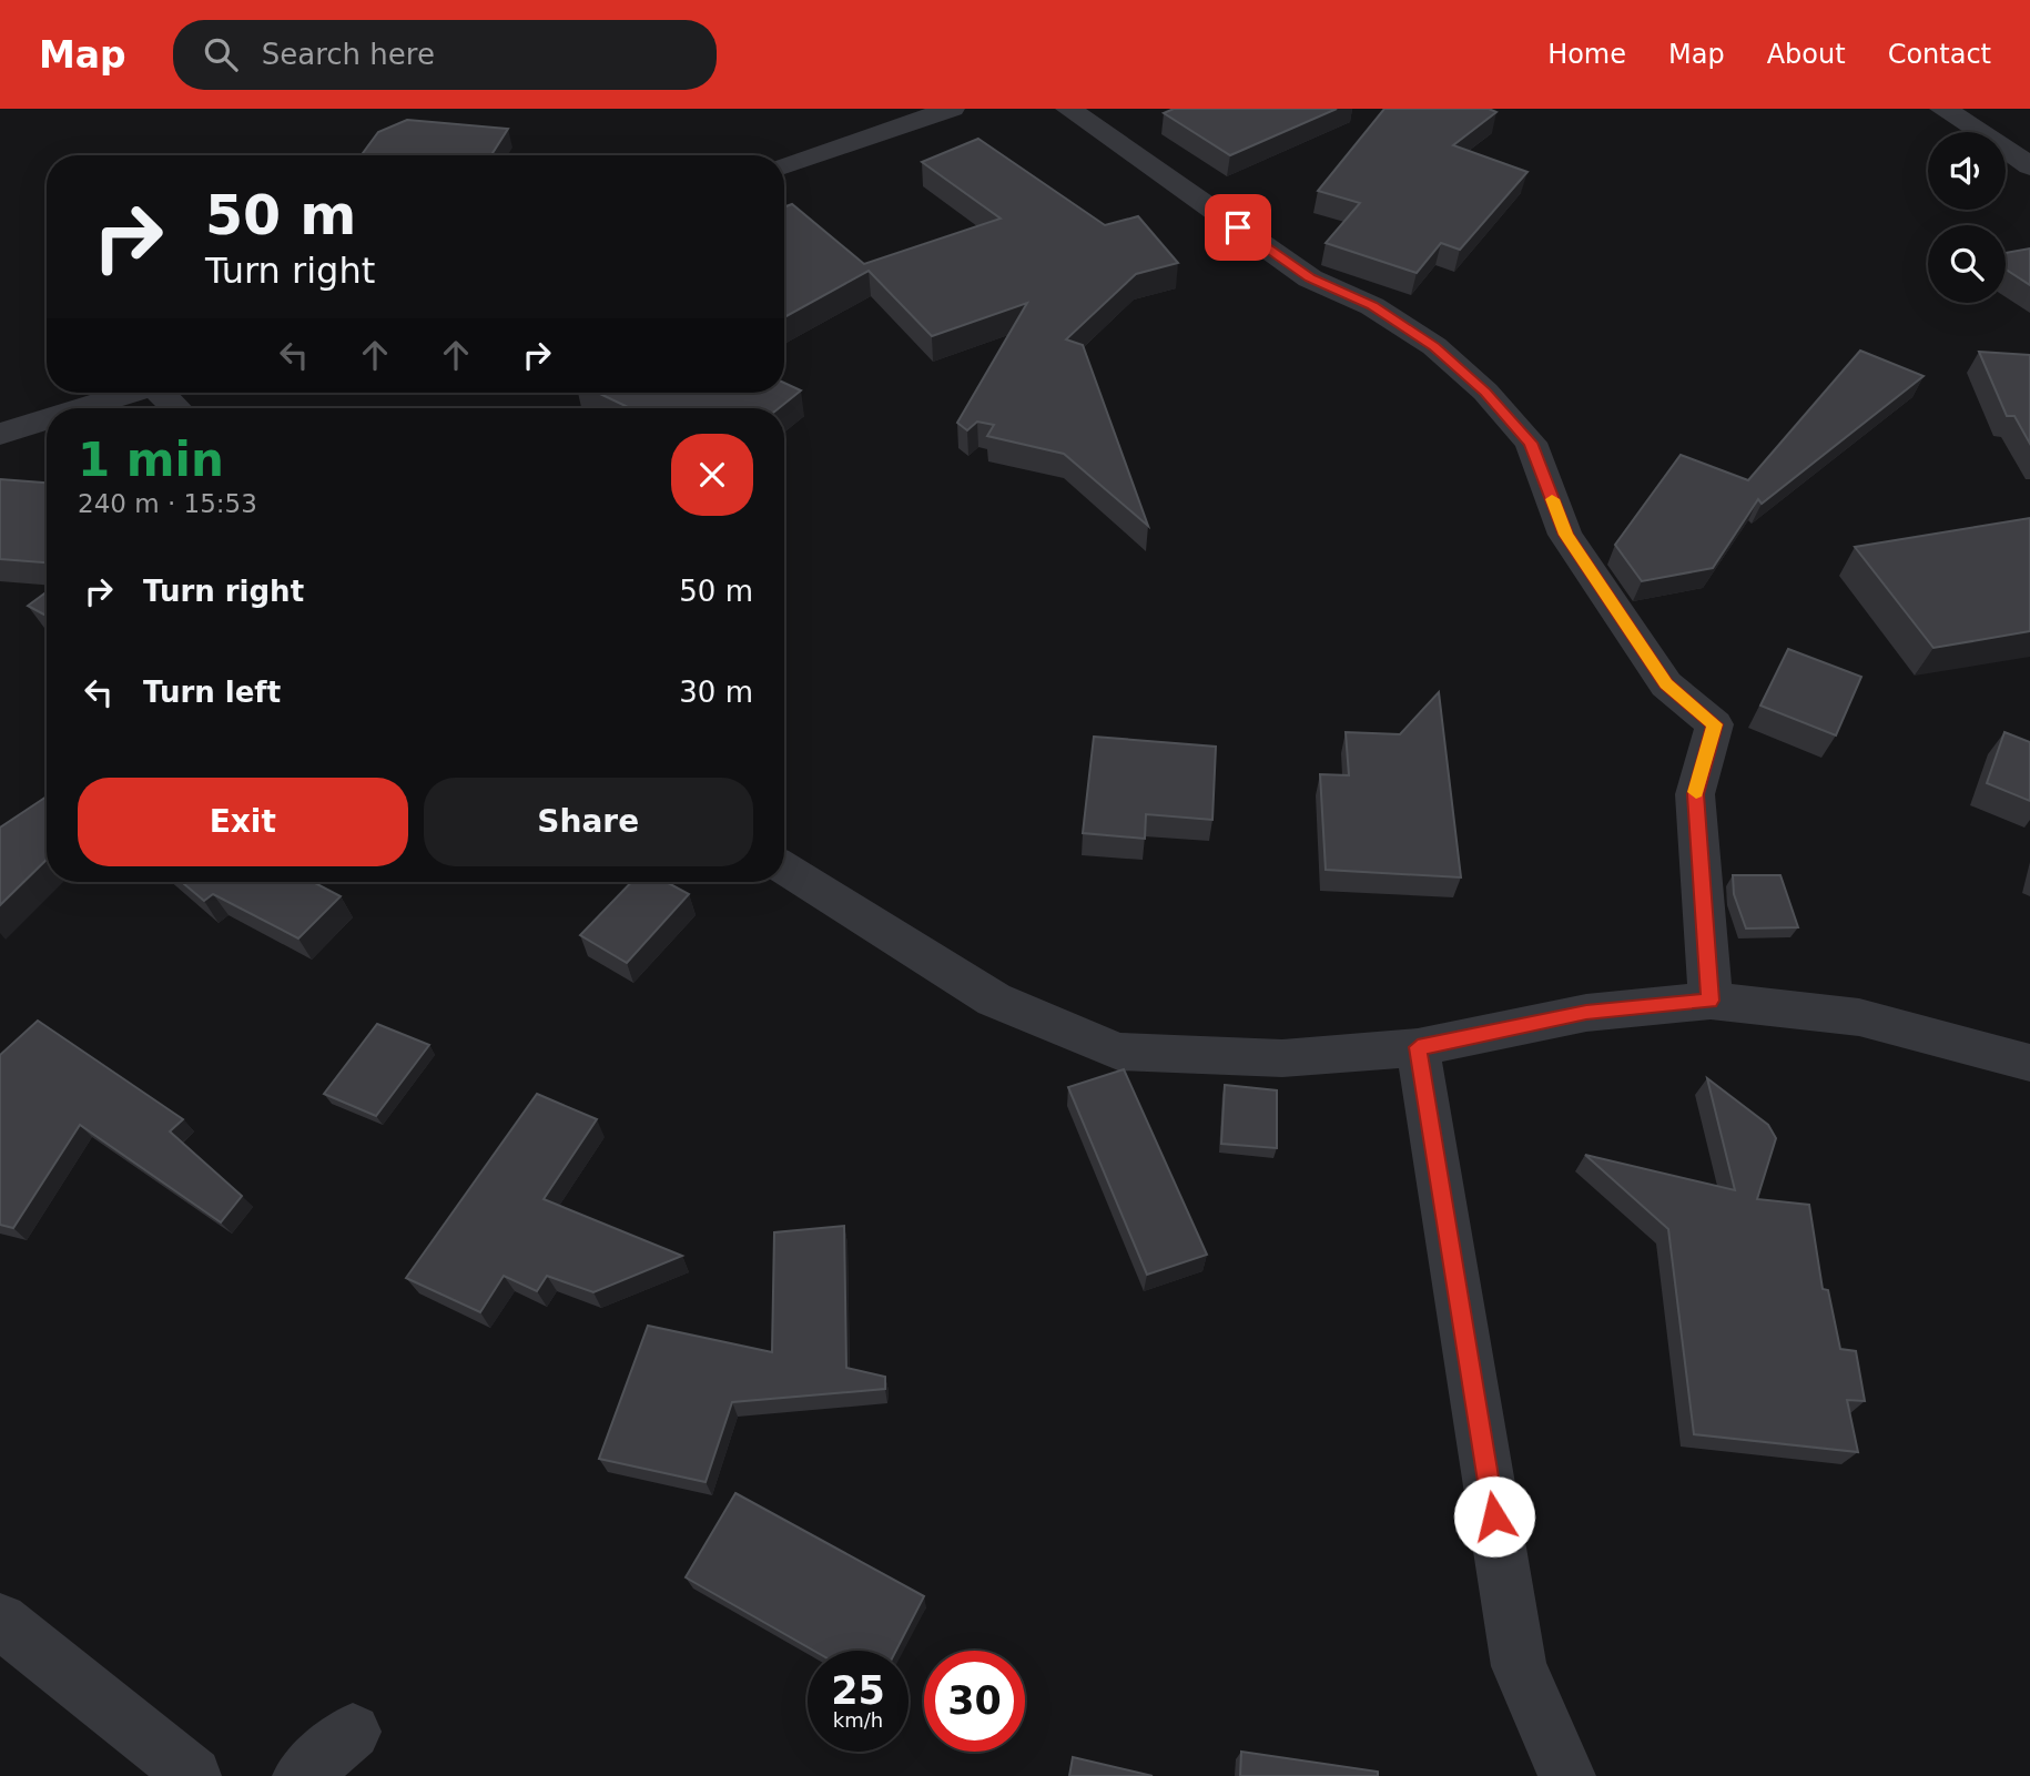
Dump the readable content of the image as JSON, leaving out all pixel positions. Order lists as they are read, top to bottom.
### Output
{
  "page": {
    "header": "Map",
    "search": "Search here",
    "nav": [
      "Home",
      "Map",
      "About",
      "Contact"
    ],
    "turn": ["50 m", "Turn right"],
    "heading": ["1 min", "240 m · 15:53"],
    "list": [
      {
        "name": "Turn right",
        "value": "50 m"
      },
      {
        "name": "Turn left",
        "value": "30 m"
      }
    ],
    "buttons": ["Exit", "Share"],
    "speed": "25 km/h",
    "limit": "30"
  }
}
